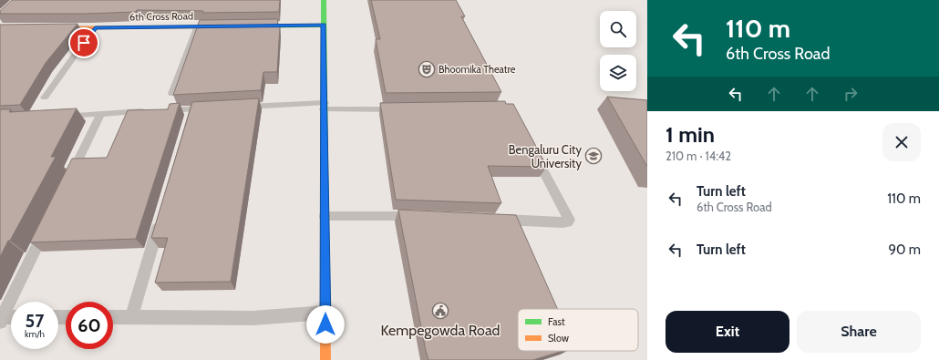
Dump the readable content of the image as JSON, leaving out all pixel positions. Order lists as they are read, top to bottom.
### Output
{
  "streets": {
    "main road": ["6th Cross Road"]
  },
  "places": {
    "theatre": ["Bhoomika Theatre"],
    "school or university": ["Bengaluru City University"],
    "public building": ["Kempegowda Road"]
  },
  "legend": ["Fast", "Slow"],
  "page": {
    "turn": ["110 m", "6th Cross Road"],
    "heading": ["1 min", "210 m · 14:42"],
    "list": [
      {
        "name": "Turn left",
        "note": "6th Cross Road",
        "value": "110 m"
      },
      {
        "name": "Turn left",
        "value": "90 m"
      }
    ],
    "speed": "57 km/h",
    "limit": "60",
    "buttons": ["Exit", "Share"]
  }
}
